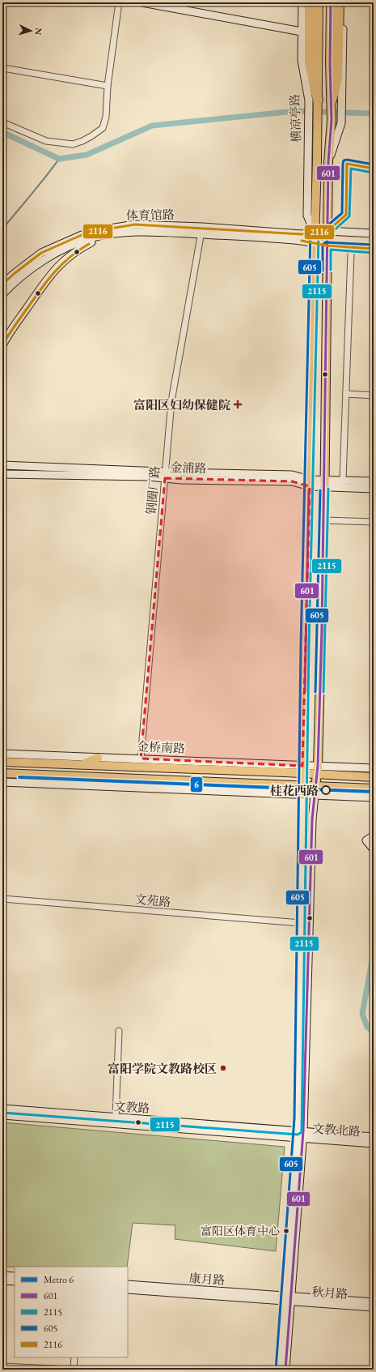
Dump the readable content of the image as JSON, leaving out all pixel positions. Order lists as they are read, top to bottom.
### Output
{
  "streets": {
    "main road": [
      "横凉亭路",
      "体育馆路",
      "金浦路",
      "金桥南路",
      "文教路",
      "文教北路",
      "康月路",
      "秋月路"
    ],
    "street": ["钢圈厂路", "文苑路"]
  },
  "crossings": [
    ["横凉亭路", "体育馆路"],
    ["横凉亭路", "金浦路"],
    ["横凉亭路", "金桥南路"],
    ["体育馆路", "钢圈厂路"],
    ["金浦路", "钢圈厂路"],
    ["钢圈厂路", "金桥南路"],
    ["文教路", "文教北路"],
    ["康月路", "秋月路"]
  ],
  "places": {
    "health": ["富阳区妇幼保健院"],
    "other": ["桂花西路", "富阳学院文教路校区", "富阳区体育中心"]
  },
  "lines": [
    "transit line 601",
    "transit line 605",
    "transit line 2116",
    "transit line 2115",
    "metro line 6"
  ],
  "legend": [
    "Metro 6",
    "601",
    "2115",
    "605",
    "2116"
  ],
  "north": "right"
}
